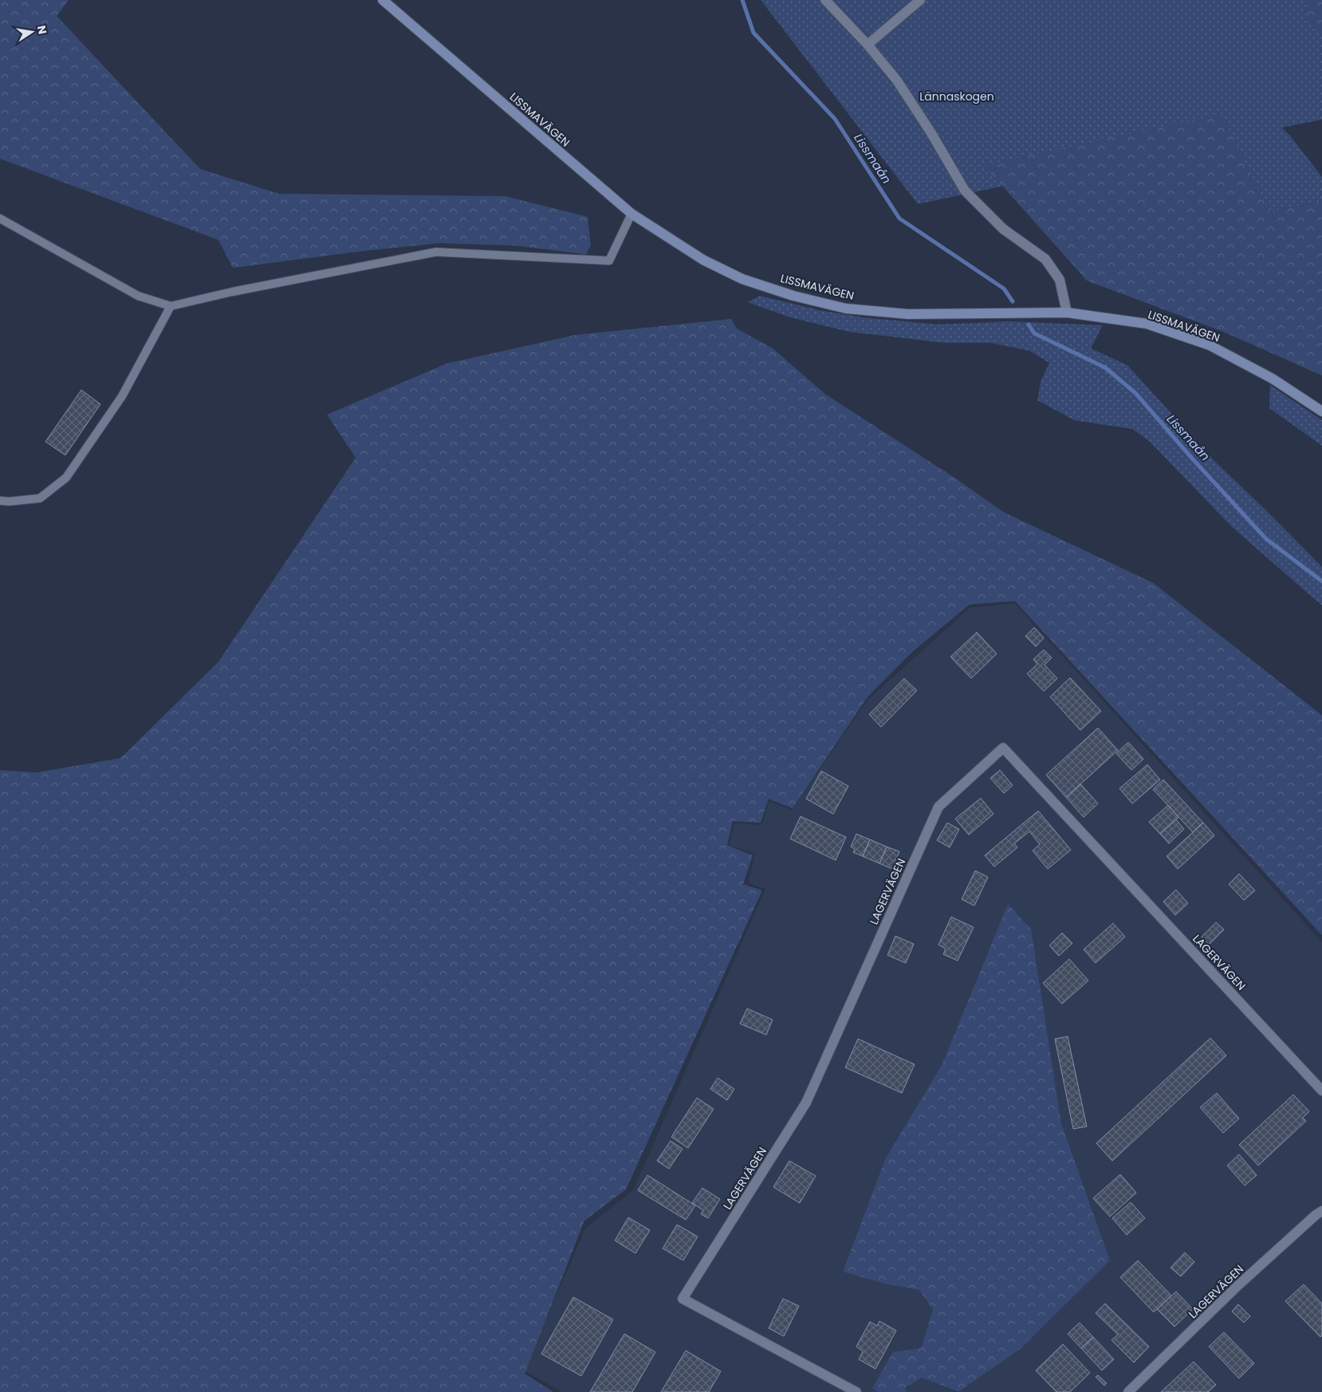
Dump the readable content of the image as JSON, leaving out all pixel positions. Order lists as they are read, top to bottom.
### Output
{
  "streets": {
    "street": ["LISSMAVÄGEN", "LAGERVÄGEN"]
  },
  "water": ["Lissmaån"],
  "parks": ["Lännaskogen"],
  "north": "right"
}
